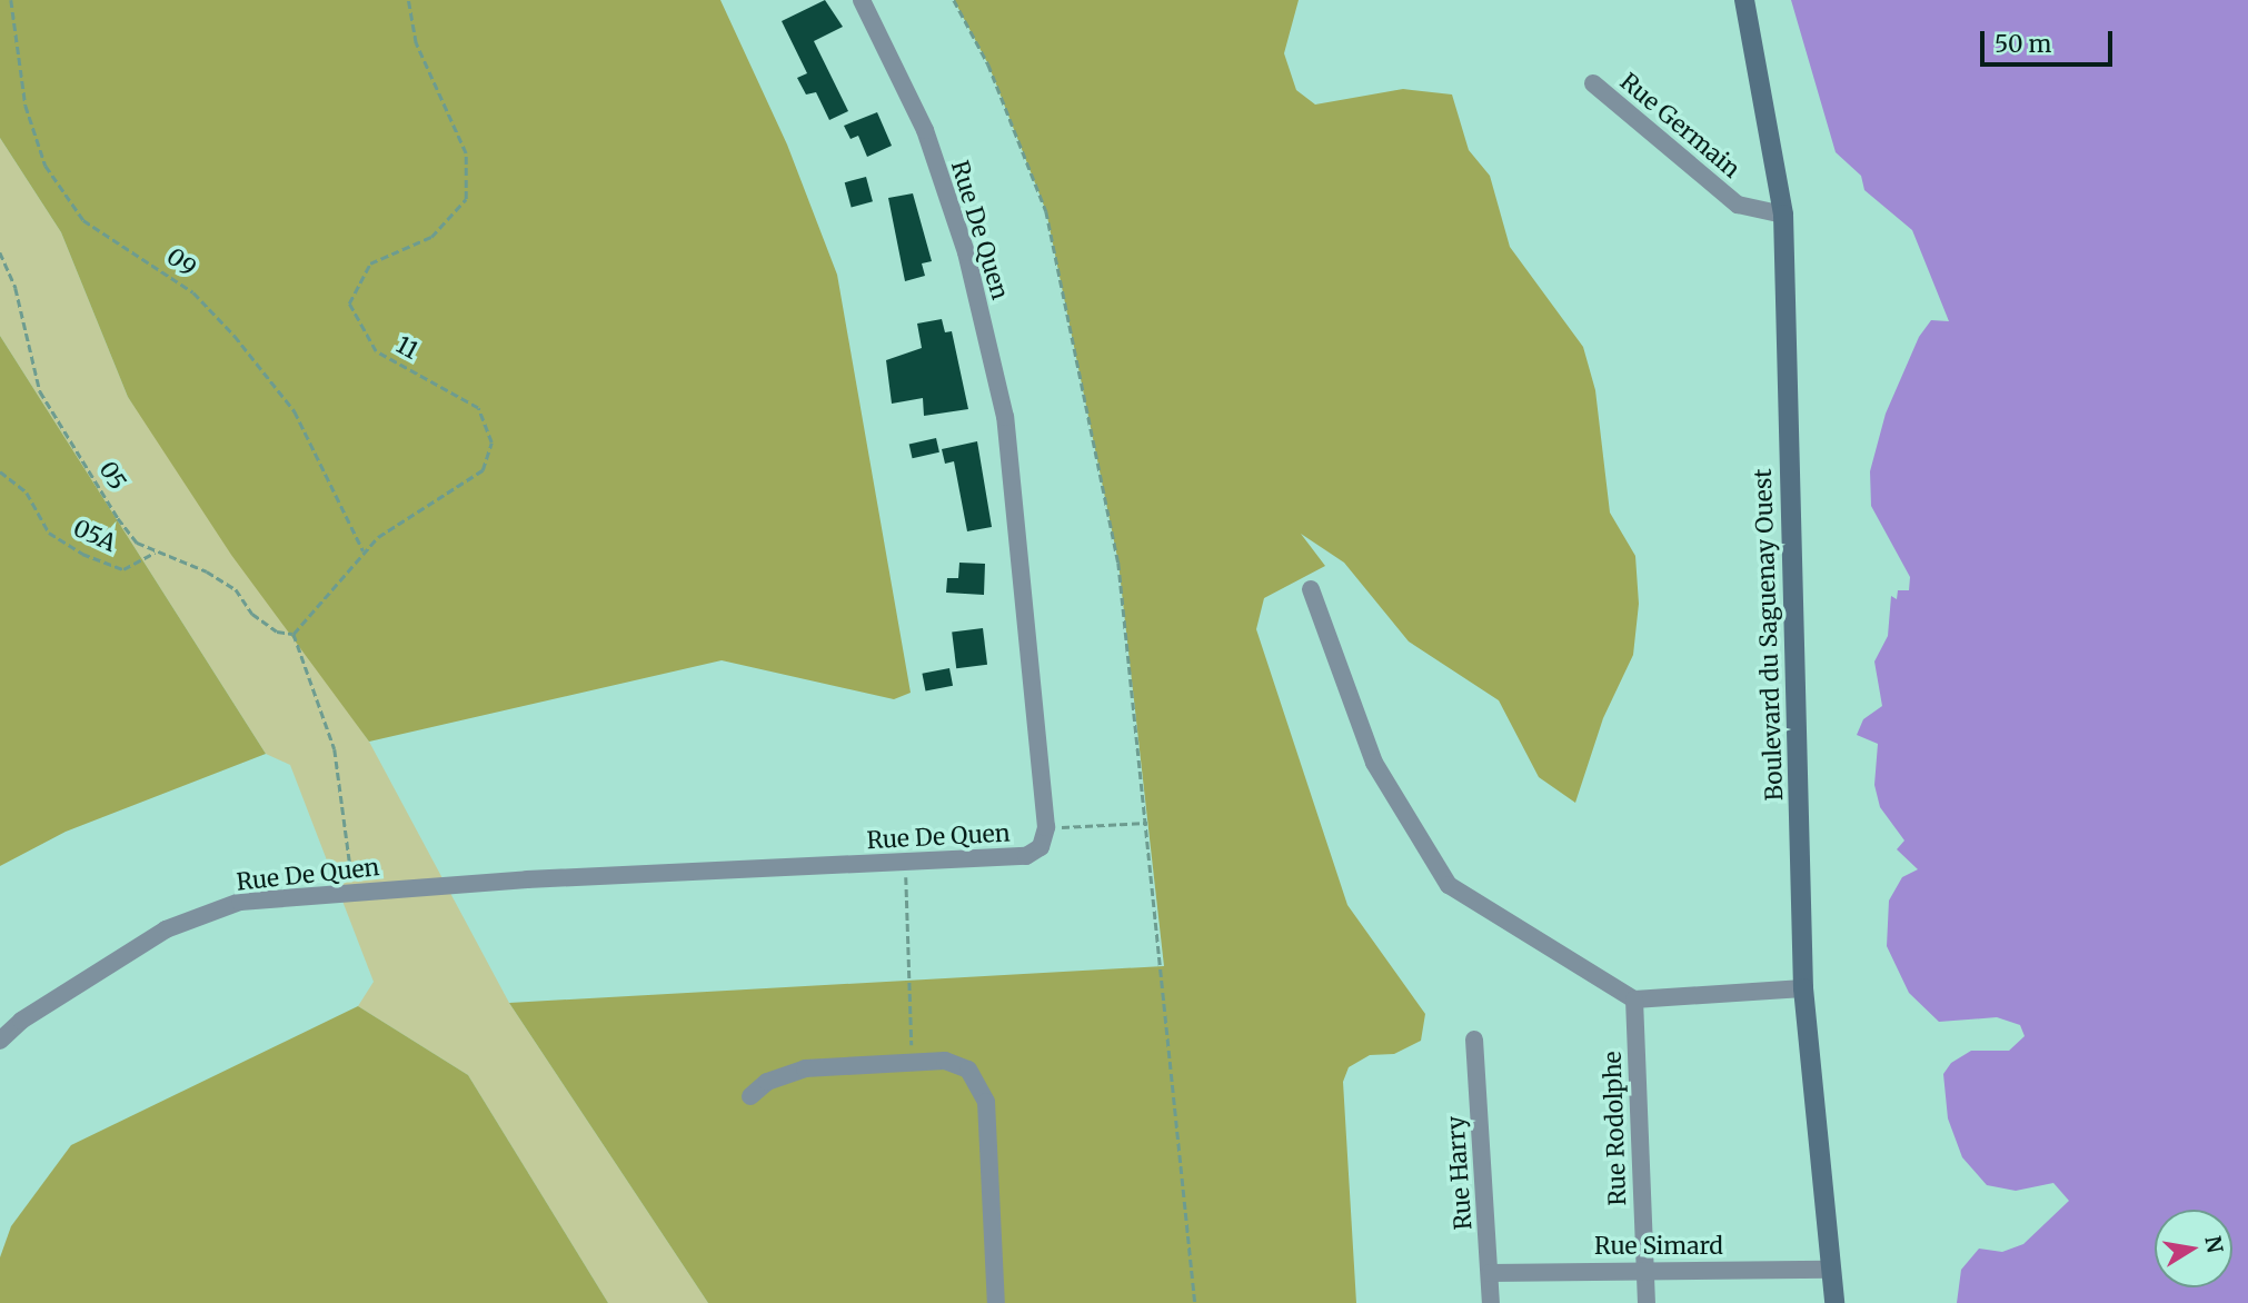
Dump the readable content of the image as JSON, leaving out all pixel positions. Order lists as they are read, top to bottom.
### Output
{
  "streets": {
    "main road": ["Boulevard du Saguenay Ouest"],
    "street": [
      "Rue Germain",
      "Rue De Quen",
      "Rue Rodolphe",
      "Rue Harry",
      "Rue Simard"
    ],
    "path": [
      "09",
      "11",
      "05",
      "05A"
    ]
  },
  "crossings": [
    ["Rue Germain", "Boulevard du Saguenay Ouest"],
    ["09", "11"],
    ["11", "05"],
    ["05", "05A"],
    ["Boulevard du Saguenay Ouest", "Rue Simard"],
    ["Rue Rodolphe", "Rue Simard"],
    ["Rue Harry", "Rue Simard"]
  ],
  "scale_bar": "50 m",
  "north": "right"
}
